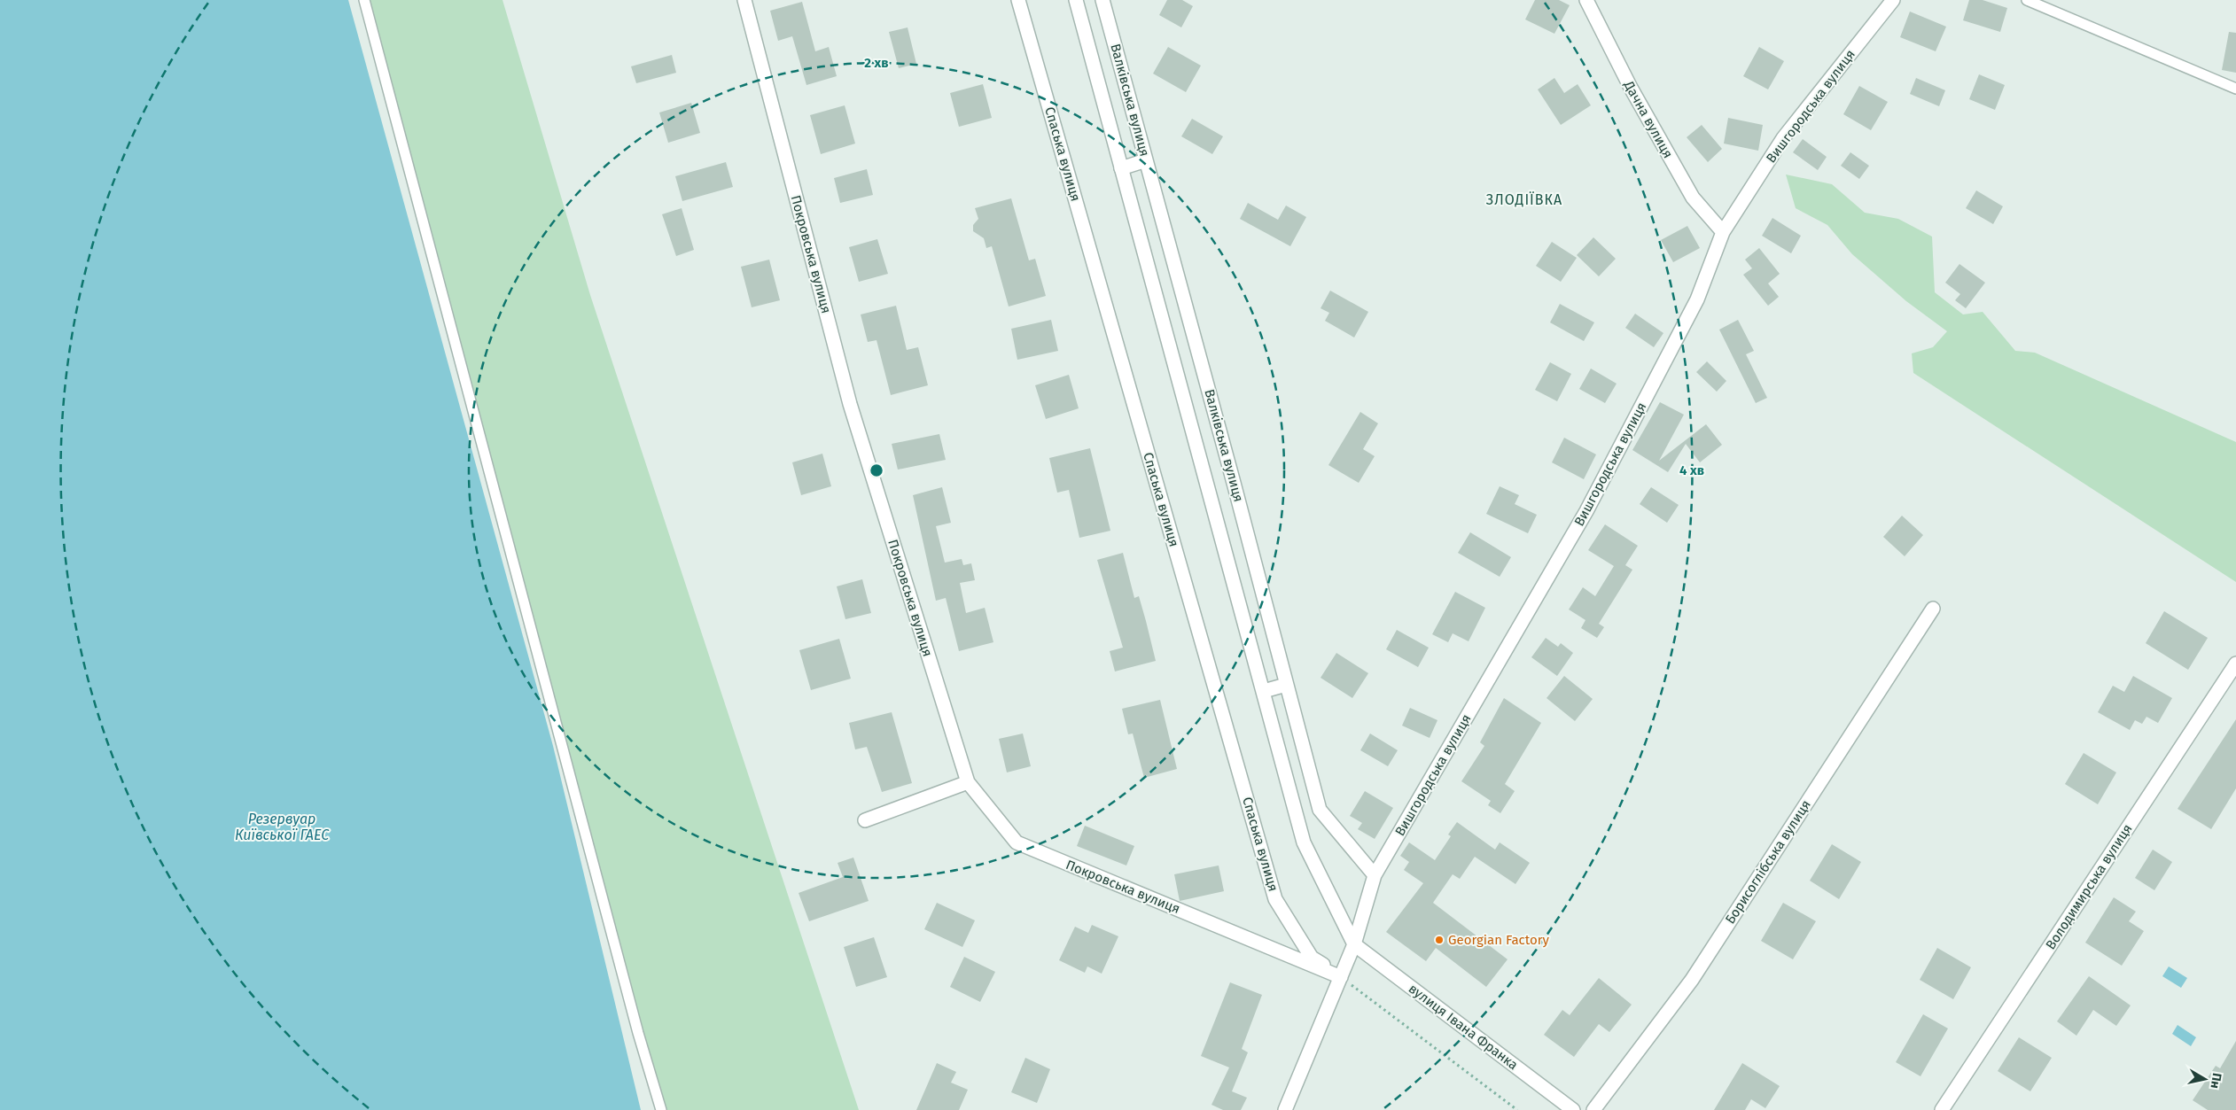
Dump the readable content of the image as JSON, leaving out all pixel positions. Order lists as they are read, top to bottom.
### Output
{
  "streets": {
    "street": [
      "Валківська вулиця",
      "Вишгородська вулиця",
      "Дачна вулиця",
      "Спаська вулиця",
      "Покровська вулиця",
      "Борисоглібська вулиця",
      "Володимирська вулиця",
      "вулиця Івана Франка"
    ]
  },
  "crossings": [
    ["Валківська вулиця", "Вишгородська вулиця"],
    ["Вишгородська вулиця", "Дачна вулиця"],
    ["Вишгородська вулиця", "Спаська вулиця"],
    ["Вишгородська вулиця", "Покровська вулиця"],
    ["Вишгородська вулиця", "вулиця Івана Франка"],
    ["Спаська вулиця", "Покровська вулиця"]
  ],
  "districts": ["ЗЛОДІЇВКА"],
  "water": ["Резервуар Київської ГАЕС"],
  "places": ["Georgian Factory"],
  "north": "right",
  "rings": ["2 хв", "4 хв"]
}
